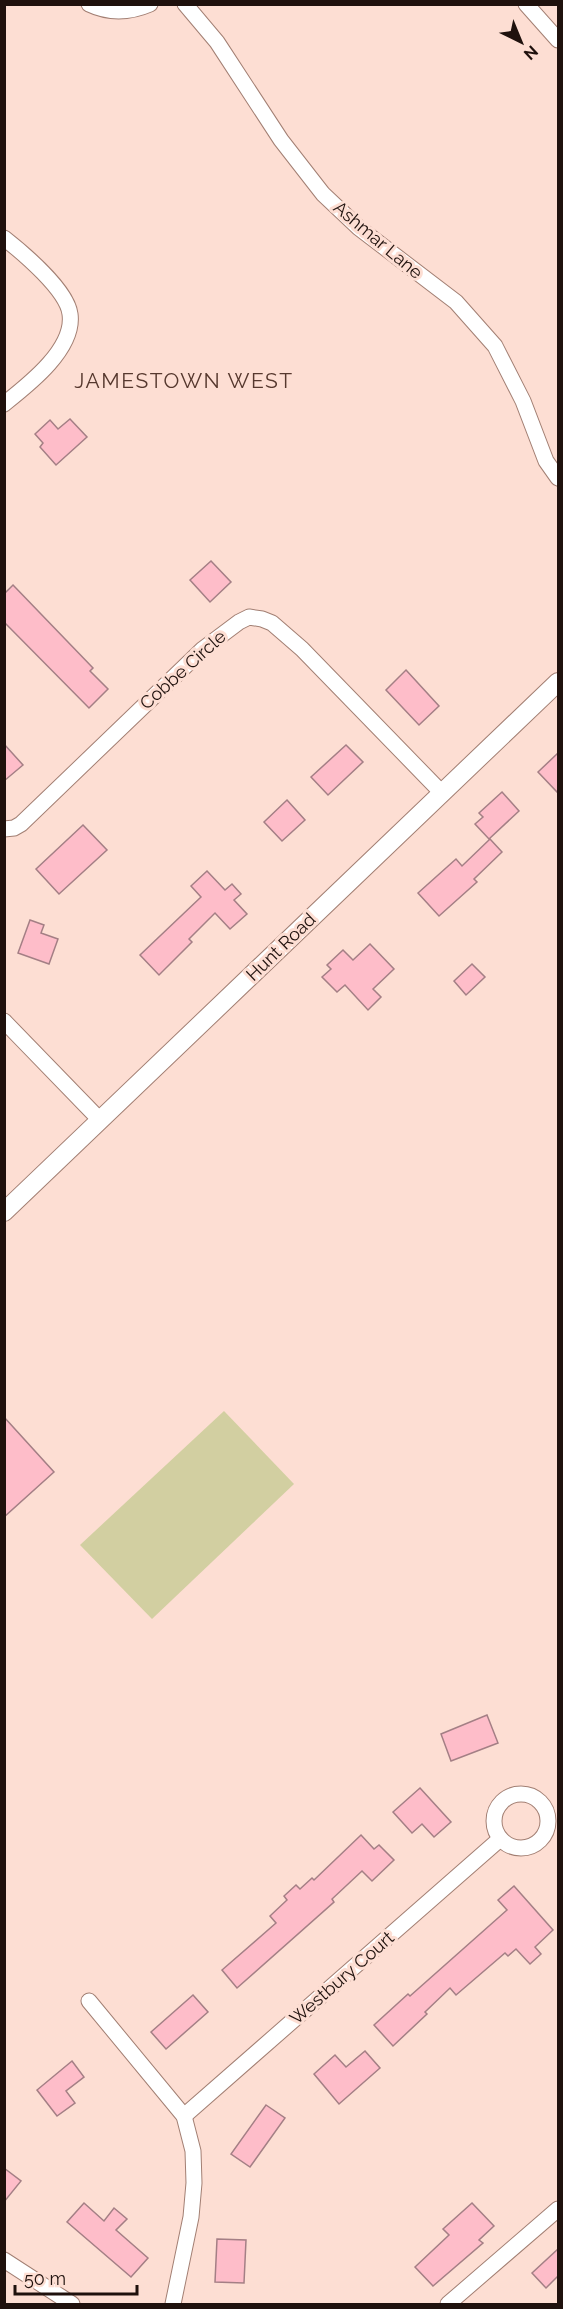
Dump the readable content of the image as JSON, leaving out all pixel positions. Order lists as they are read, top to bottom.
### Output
{
  "streets": {
    "street": [
      "Ashmar Lane",
      "Cobbe Circle",
      "Hunt Road",
      "Westbury Court"
    ]
  },
  "crossings": [
    ["Cobbe Circle", "Hunt Road"]
  ],
  "districts": ["JAMESTOWN WEST"],
  "scale_bar": "50 m",
  "north": "bottom right"
}
